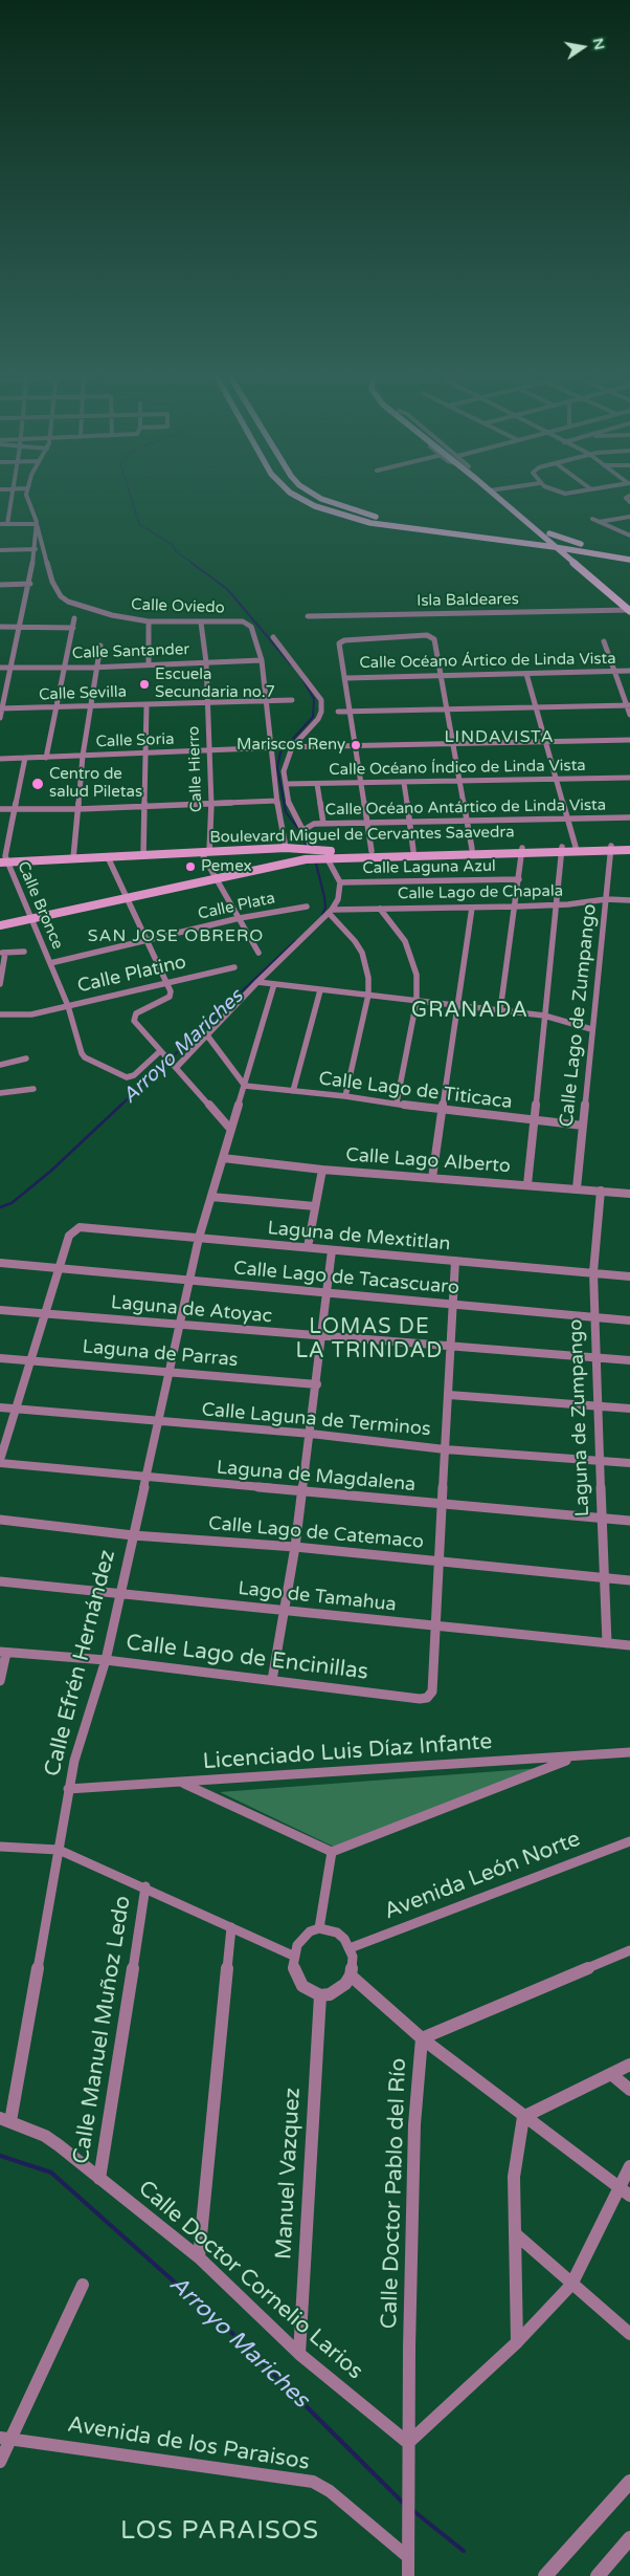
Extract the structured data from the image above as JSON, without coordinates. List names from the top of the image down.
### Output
{
  "streets": {
    "main road": ["Boulevard Miguel de Cervantes Saavedra"],
    "street": [
      "Isla Baldeares",
      "Calle Oviedo",
      "Calle Santander",
      "Calle Océano Ártico de Linda Vista",
      "Calle Sevilla",
      "Calle Soria",
      "Calle Océano Índico de Linda Vista",
      "Calle Hierro",
      "Calle Océano Antártico de Linda Vista",
      "Calle Laguna Azul",
      "Calle Lago de Chapala",
      "Calle Bronce",
      "Calle Plata",
      "Calle Platino",
      "Calle Lago de Zumpango",
      "Calle Lago de Titicaca",
      "Calle Lago Alberto",
      "Laguna de Mextitlan",
      "Calle Lago de Tacascuaro",
      "Laguna de Atoyac",
      "Laguna de Parras",
      "Laguna de Zumpango",
      "Calle Laguna de Terminos",
      "Laguna de Magdalena",
      "Calle Lago de Catemaco",
      "Lago de Tamahua",
      "Calle Lago de Encinillas",
      "Calle Efrén Hernández",
      "Licenciado Luis Díaz Infante",
      "Avenida León Norte",
      "Calle Manuel Muñoz Ledo",
      "Manuel Vazquez",
      "Calle Doctor Pablo del Río",
      "Calle Doctor Cornelio Larios",
      "Avenida de los Paraisos"
    ]
  },
  "crossings": [
    ["Calle Oviedo", "Calle Santander"],
    ["Calle Oviedo", "Calle Hierro"],
    ["Calle Santander", "Calle Hierro"],
    ["Calle Sevilla", "Calle Hierro"],
    ["Calle Soria", "Calle Hierro"],
    ["Calle Soria", "Calle Bronce"],
    ["Calle Hierro", "Boulevard Miguel de Cervantes Saavedra"],
    ["Boulevard Miguel de Cervantes Saavedra", "Calle Bronce"],
    ["Boulevard Miguel de Cervantes Saavedra", "Calle Lago de Zumpango"],
    ["Calle Lago de Chapala", "Calle Lago de Zumpango"],
    ["Calle Bronce", "Calle Plata"],
    ["Calle Bronce", "Calle Platino"],
    ["Calle Lago de Zumpango", "Calle Lago de Titicaca"],
    ["Calle Lago de Zumpango", "Calle Lago Alberto"],
    ["Calle Lago de Titicaca", "Calle Efrén Hernández"],
    ["Calle Lago Alberto", "Laguna de Zumpango"],
    ["Calle Lago Alberto", "Calle Efrén Hernández"],
    ["Laguna de Mextitlan", "Calle Lago de Tacascuaro"],
    ["Laguna de Mextitlan", "Laguna de Zumpango"],
    ["Laguna de Mextitlan", "Calle Efrén Hernández"],
    ["Calle Lago de Tacascuaro", "Laguna de Zumpango"],
    ["Calle Lago de Tacascuaro", "Calle Efrén Hernández"],
    ["Laguna de Atoyac", "Laguna de Zumpango"],
    ["Laguna de Atoyac", "Calle Efrén Hernández"],
    ["Laguna de Parras", "Calle Efrén Hernández"],
    ["Laguna de Zumpango", "Calle Laguna de Terminos"],
    ["Laguna de Zumpango", "Laguna de Magdalena"],
    ["Laguna de Zumpango", "Calle Lago de Catemaco"],
    ["Laguna de Zumpango", "Lago de Tamahua"],
    ["Calle Laguna de Terminos", "Calle Efrén Hernández"],
    ["Laguna de Magdalena", "Calle Efrén Hernández"],
    ["Calle Lago de Catemaco", "Calle Efrén Hernández"],
    ["Lago de Tamahua", "Calle Lago de Encinillas"],
    ["Lago de Tamahua", "Calle Efrén Hernández"],
    ["Calle Lago de Encinillas", "Calle Efrén Hernández"],
    ["Calle Efrén Hernández", "Licenciado Luis Díaz Infante"],
    ["Calle Efrén Hernández", "Calle Doctor Cornelio Larios"],
    ["Avenida León Norte", "Manuel Vazquez"],
    ["Calle Manuel Muñoz Ledo", "Calle Doctor Cornelio Larios"],
    ["Manuel Vazquez", "Calle Doctor Cornelio Larios"],
    ["Calle Doctor Pablo del Río", "Calle Doctor Cornelio Larios"],
    ["Calle Doctor Pablo del Río", "Avenida de los Paraisos"]
  ],
  "districts": [
    "LINDAVISTA",
    "SAN JOSE OBRERO",
    "GRANADA",
    "LOMAS DE LA TRINIDAD",
    "LOS PARAISOS"
  ],
  "water": ["Arroyo Mariches"],
  "places": [
    "Escuela Secundaria no.7",
    "Mariscos Reny",
    "Centro de salud Piletas",
    "Pemex"
  ],
  "north": "right"
}
